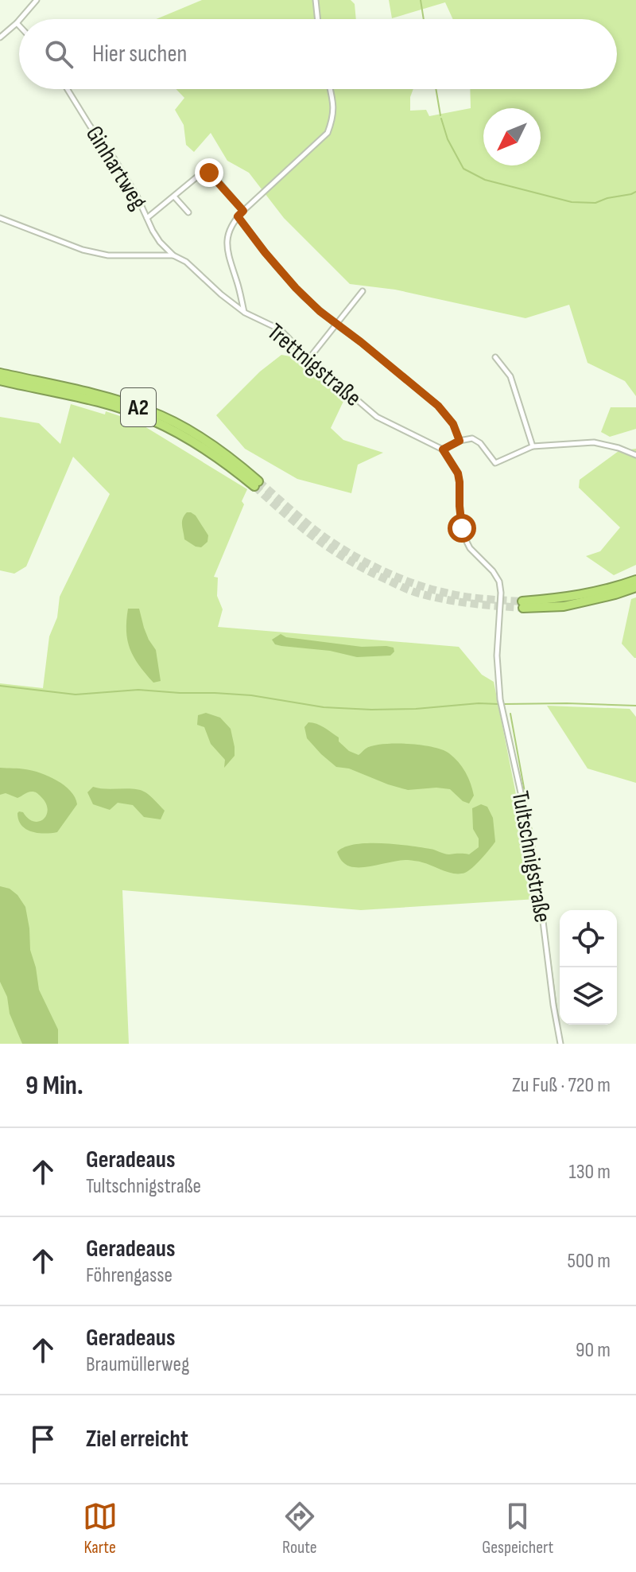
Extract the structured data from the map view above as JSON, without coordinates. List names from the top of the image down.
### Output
{
  "streets": {
    "highway": ["A2"],
    "street": ["Ginhartweg", "Trettnigstraße", "Tultschnigstraße"]
  },
  "crossings": [
    ["Ginhartweg", "Trettnigstraße"],
    ["Trettnigstraße", "Tultschnigstraße"]
  ],
  "north": "bottom left",
  "page": {
    "search": "Hier suchen",
    "heading": ["9 Min.", "Zu Fuß · 720 m"],
    "list": [
      ["Geradeaus", "Tultschnigstraße", "130 m"],
      ["Geradeaus", "Föhrengasse", "500 m"],
      ["Geradeaus", "Braumüllerweg", "90 m"],
      "Ziel erreicht"
    ],
    "nav": ["Karte", "Route", "Gespeichert"]
  }
}
